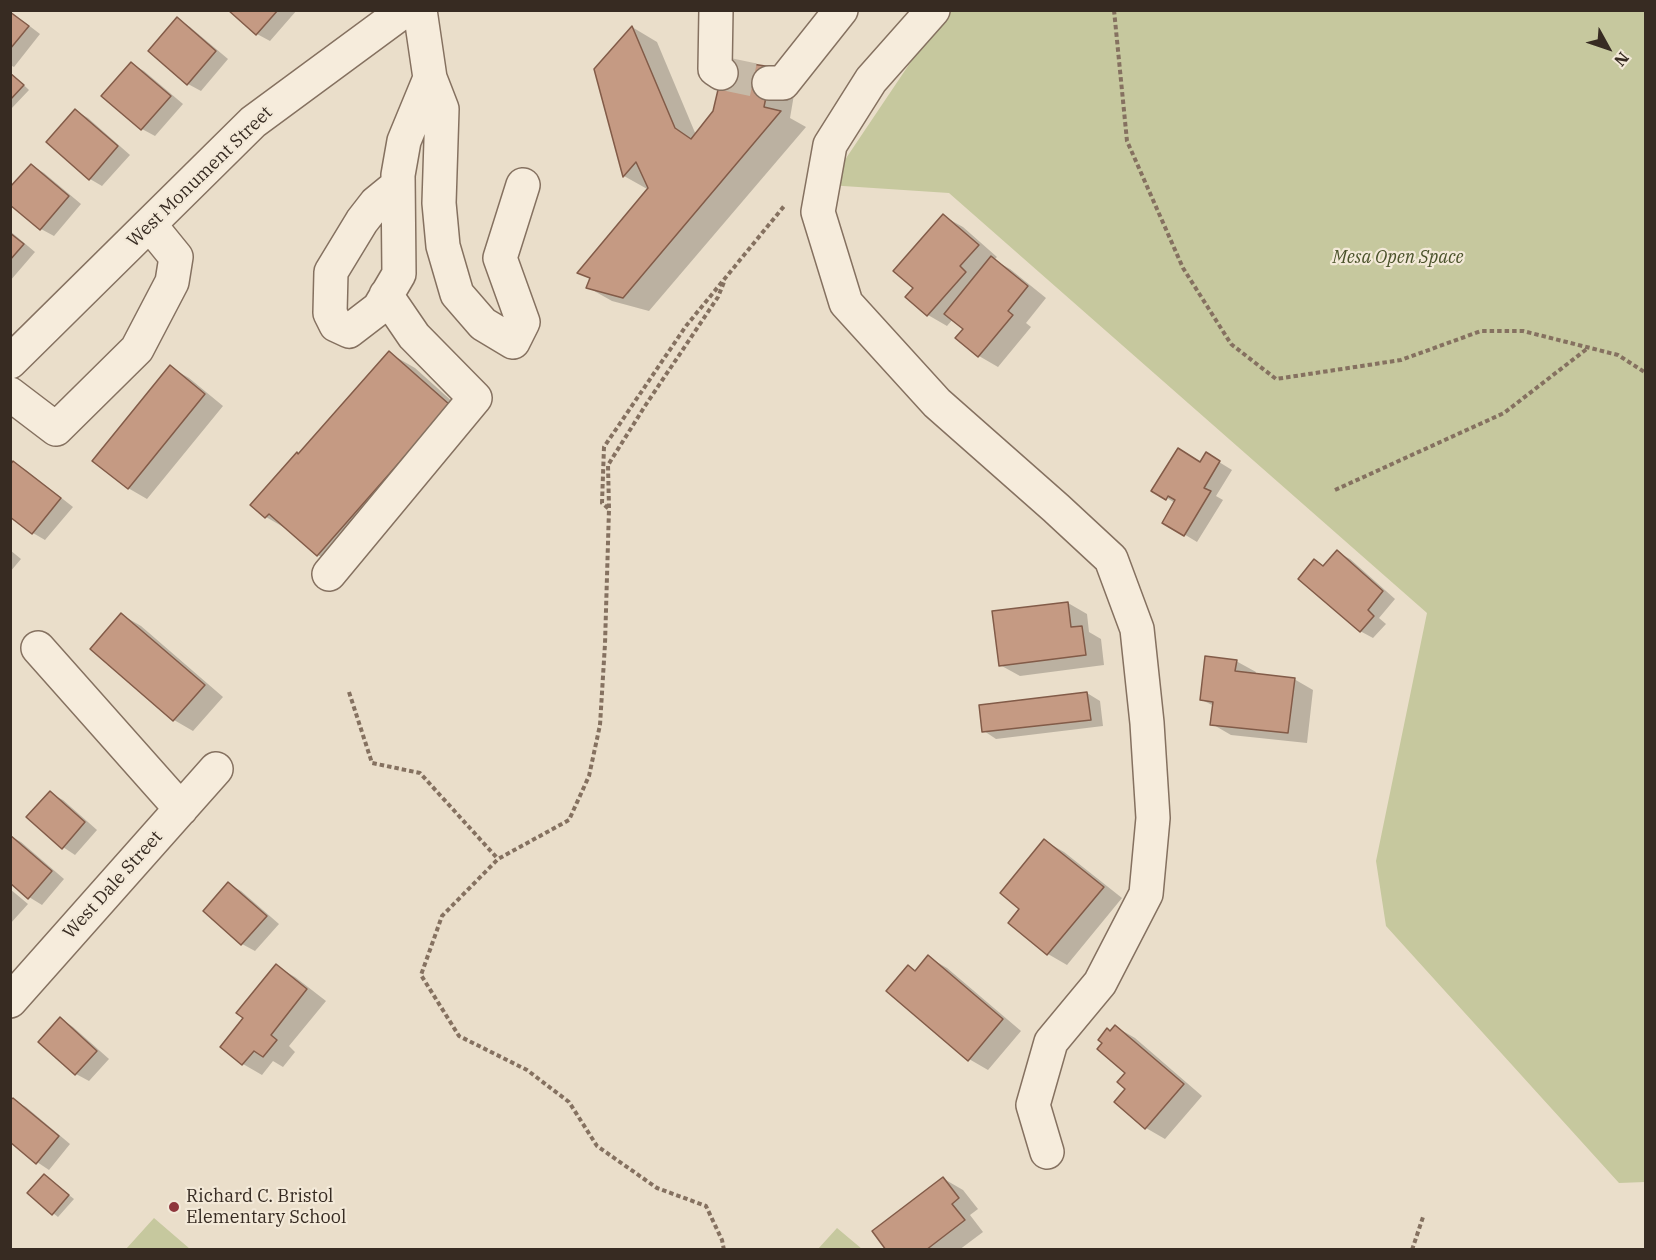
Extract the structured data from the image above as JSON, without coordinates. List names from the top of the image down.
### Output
{
  "streets": {
    "street": ["West Monument Street", "West Dale Street"]
  },
  "parks": ["Mesa Open Space"],
  "places": ["Richard C. Bristol Elementary School"],
  "north": "bottom right"
}
